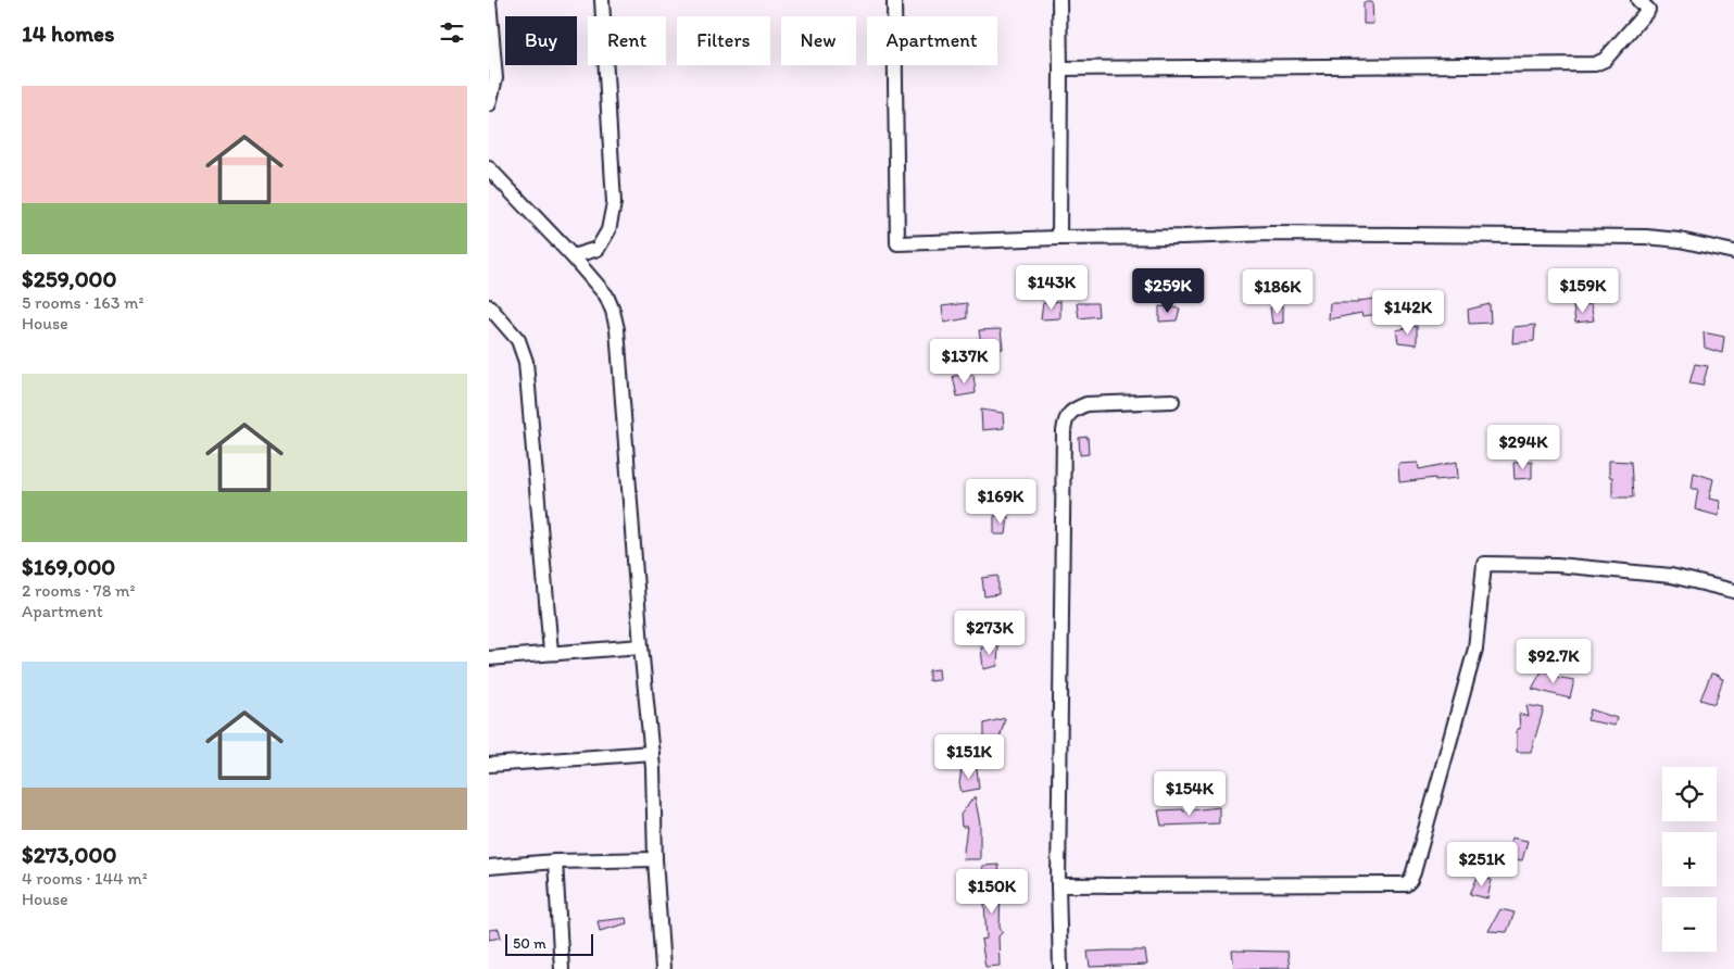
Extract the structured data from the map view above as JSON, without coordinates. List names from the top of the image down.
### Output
{
  "scale_bar": "50 m",
  "page": {
    "heading": "14 homes",
    "chip": [
      "Buy",
      "Rent",
      "Filters",
      "New",
      "Apartment"
    ],
    "list": [
      {
        "name": "$259,000",
        "note": "5 rooms · 163 m² · House"
      },
      {
        "name": "$169,000",
        "note": "2 rooms · 78 m² · Apartment"
      },
      {
        "name": "$273,000",
        "note": "4 rooms · 144 m² · House"
      }
    ],
    "price": [
      "$143K",
      "$259K",
      "$159K",
      "$186K",
      "$142K",
      "$137K",
      "$294K",
      "$169K",
      "$273K",
      "$92.7K",
      "$151K",
      "$154K",
      "$251K",
      "$150K"
    ],
    "map_buttons": ["+", "−"],
    "scale": "50 m"
  }
}
